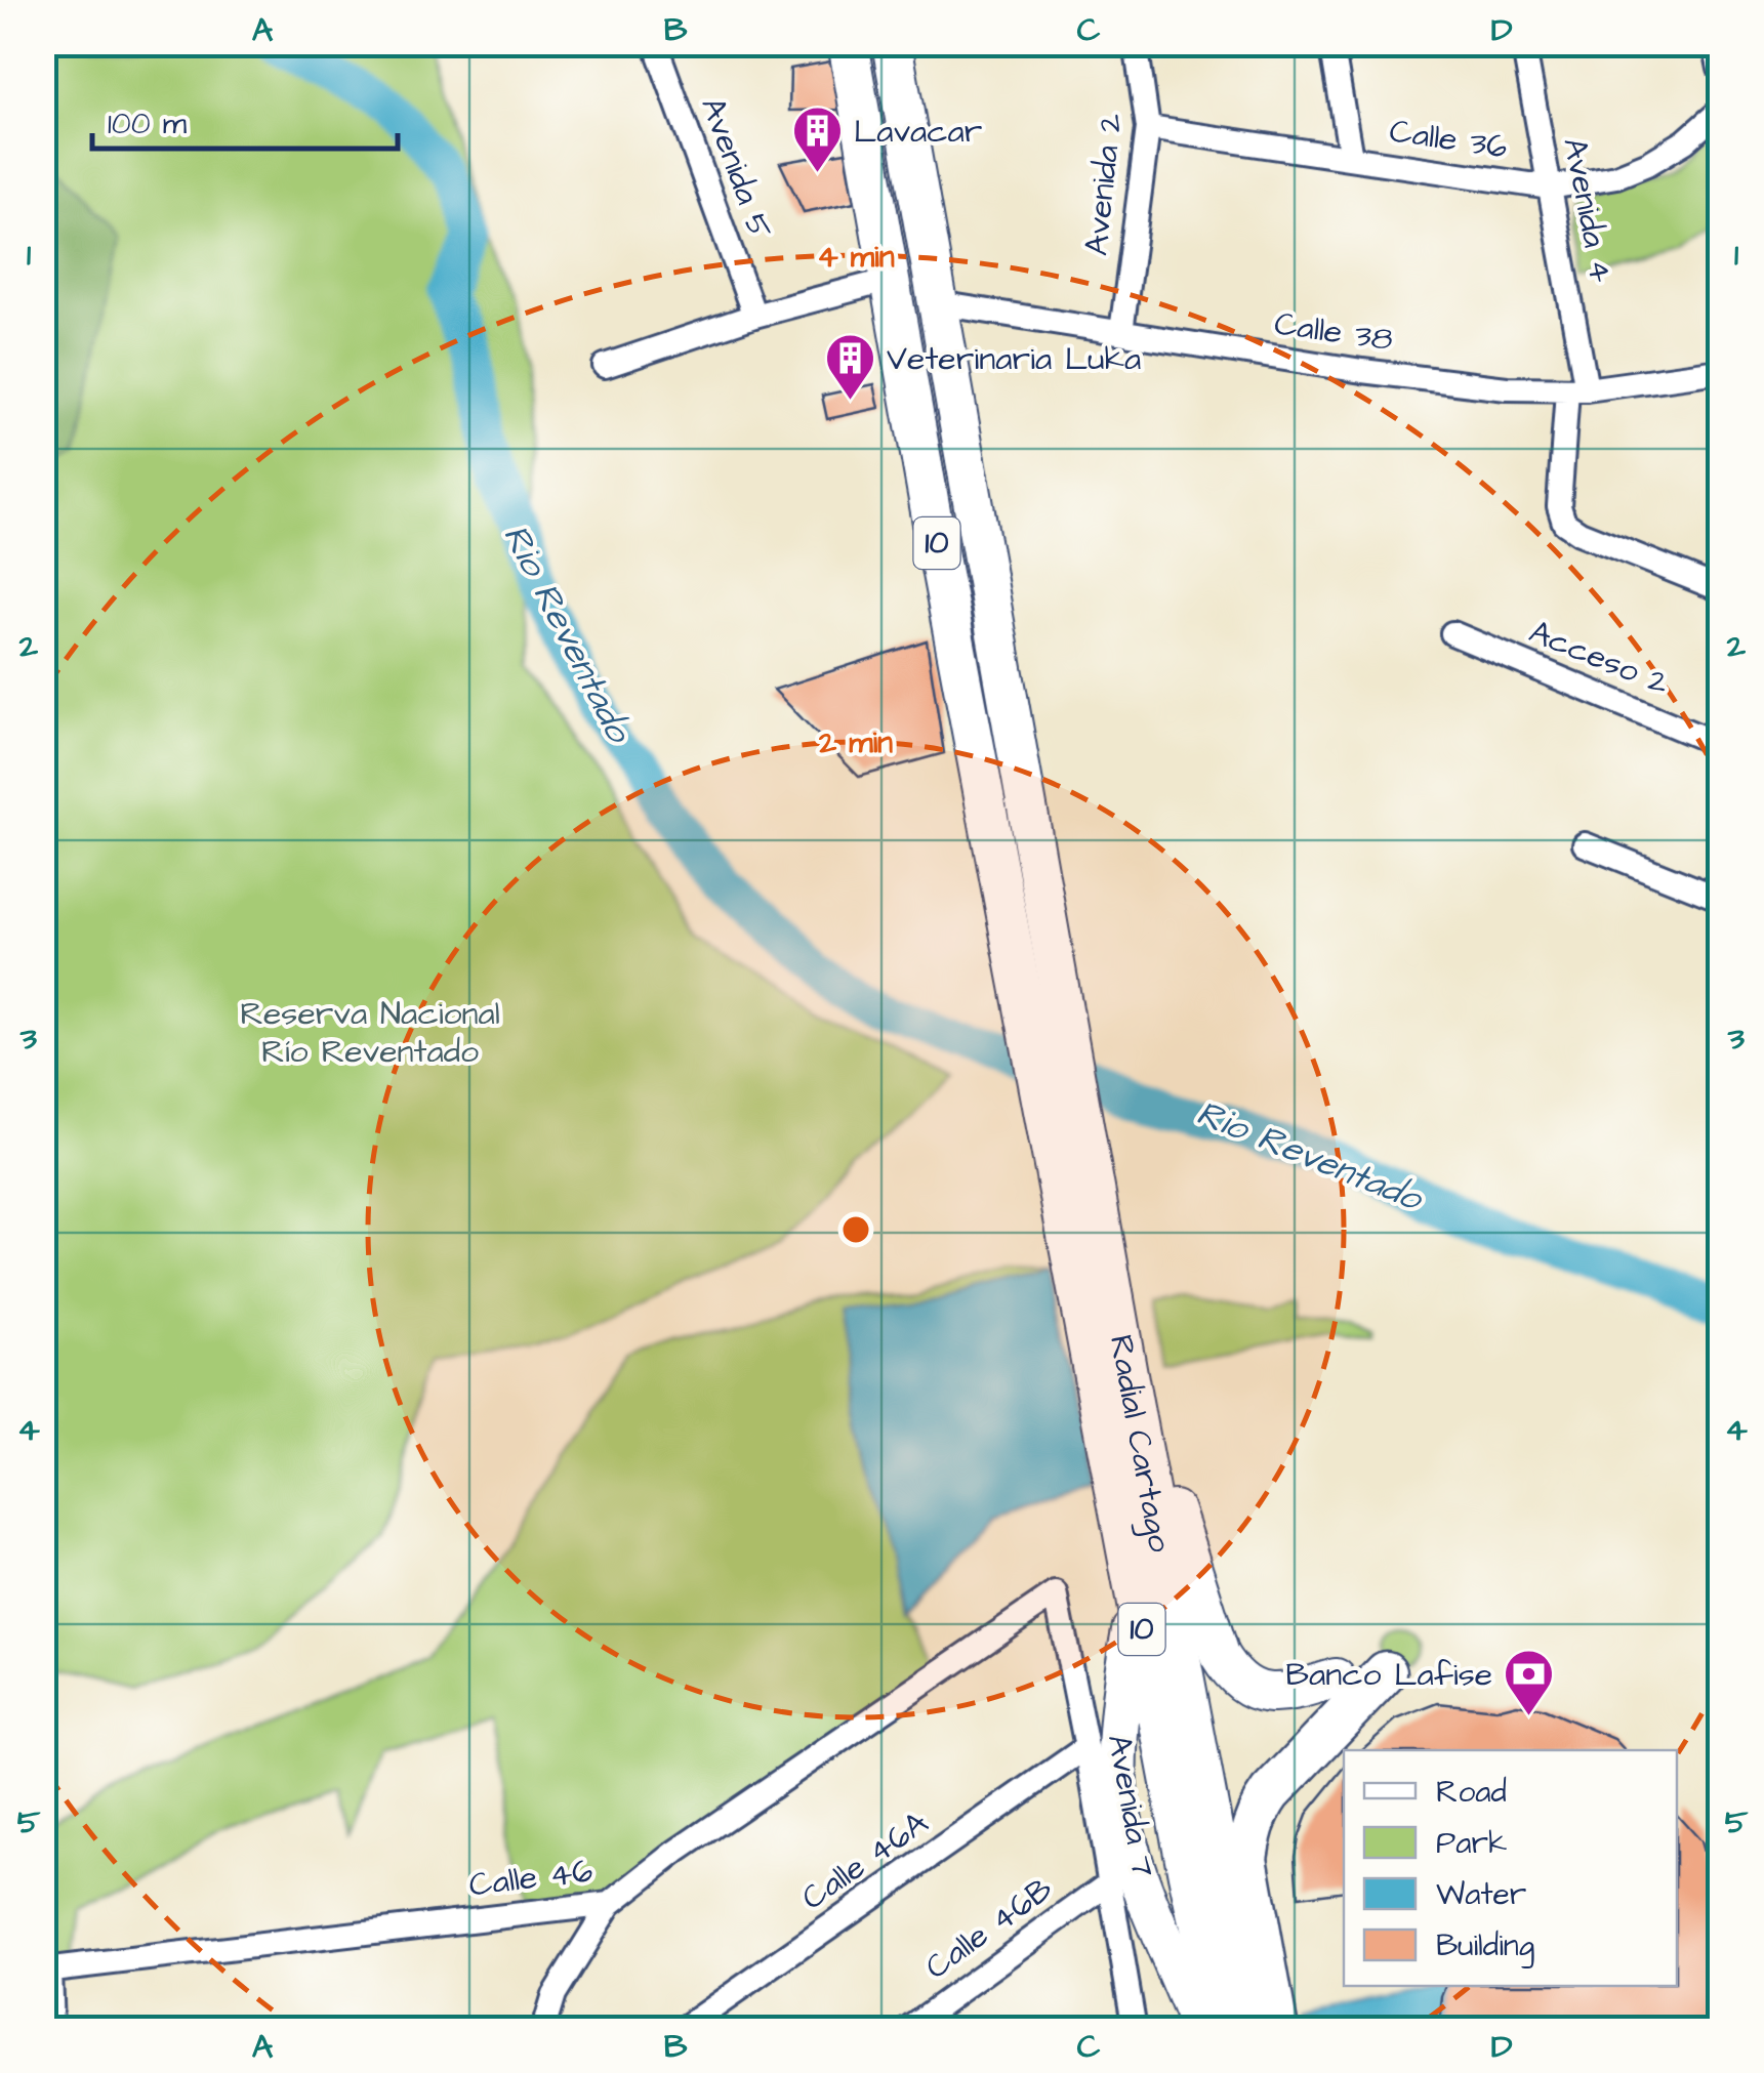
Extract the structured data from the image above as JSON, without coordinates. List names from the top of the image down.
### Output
{
  "streets": {
    "main road": ["10", "Radial Cartago"],
    "street": [
      "Calle 36",
      "Avenida 5",
      "Avenida 2",
      "Avenida 4",
      "Calle 38",
      "Acceso 2",
      "Avenida 7",
      "Calle 46A",
      "Calle 46",
      "Calle 46B"
    ]
  },
  "crossings": [
    ["Calle 36", "Avenida 2"],
    ["Calle 36", "Avenida 4"],
    ["Avenida 2", "Calle 38"],
    ["Avenida 4", "Calle 38"],
    ["Calle 38", "10"],
    ["10", "Radial Cartago"],
    ["Avenida 7", "Calle 46A"],
    ["Avenida 7", "Calle 46"],
    ["Avenida 7", "Calle 46B"]
  ],
  "water": ["Rio Reventado"],
  "parks": ["Reserva Nacional Río Reventado"],
  "places": {
    "building": ["Lavacar", "Veterinaria Luka"],
    "bank": ["Banco Lafise"]
  },
  "legend": [
    "Road",
    "Park",
    "Water",
    "Building"
  ],
  "scale_bar": "100 m",
  "grid": {
    "columns": [
      "A",
      "B",
      "C",
      "D"
    ],
    "rows": [
      "1",
      "2",
      "3",
      "4",
      "5"
    ]
  },
  "rings": ["4 min", "2 min"]
}
